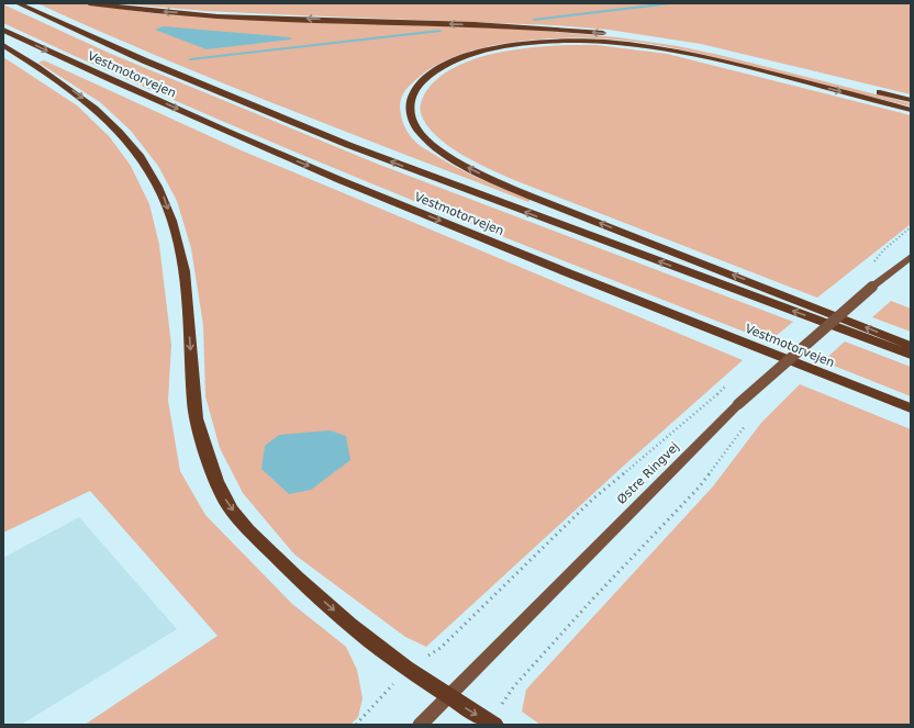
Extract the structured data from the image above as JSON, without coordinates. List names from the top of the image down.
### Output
{
  "streets": {
    "highway": ["Vestmotorvejen"],
    "main road": ["Østre Ringvej"]
  }
}
